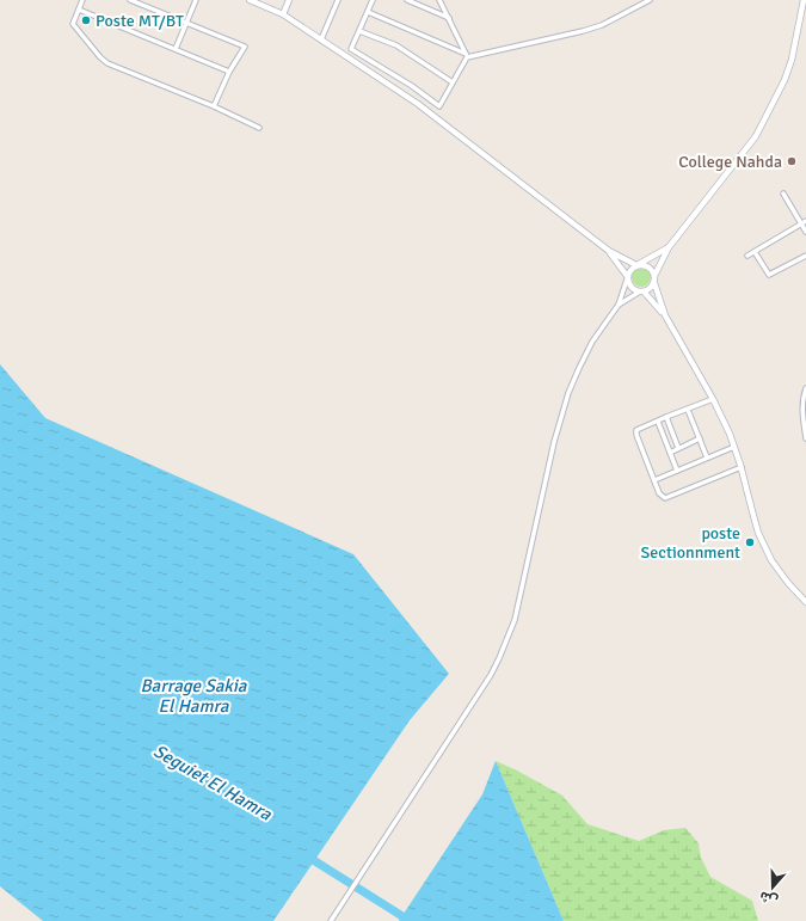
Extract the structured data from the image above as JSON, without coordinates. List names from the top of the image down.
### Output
{
  "water": ["Barrage Sakia El Hamra", "Seguiet El Hamra"],
  "places": ["Poste MT/BT", "College Nahda", "poste Sectionnment"],
  "north": "bottom"
}
